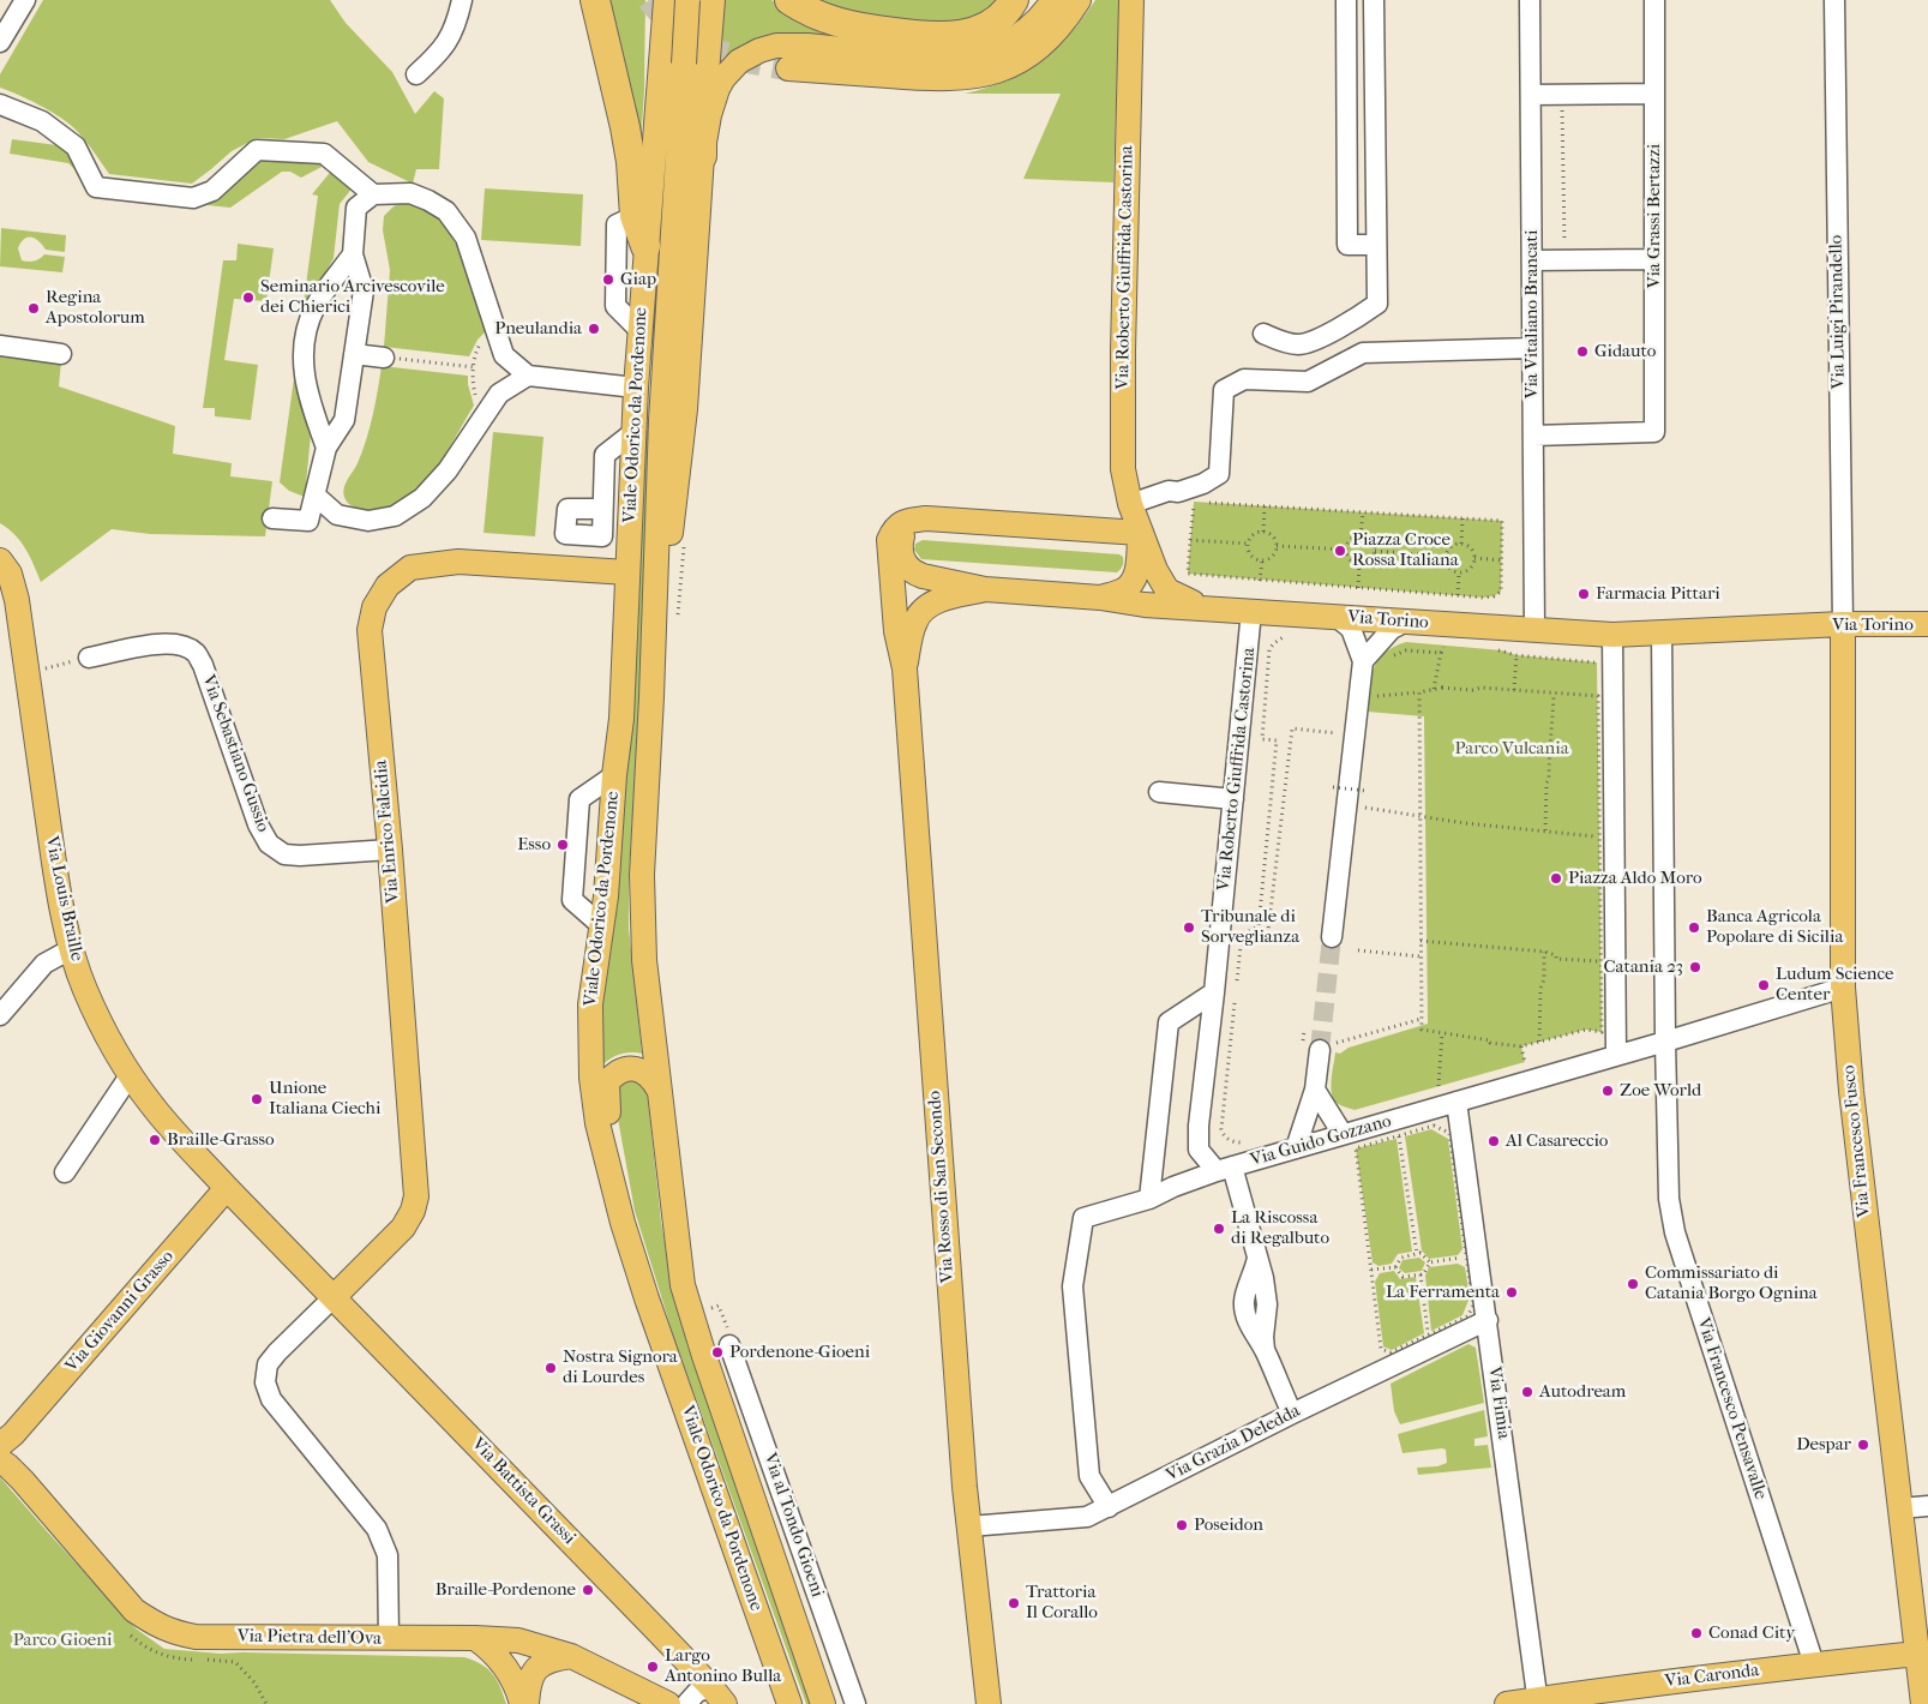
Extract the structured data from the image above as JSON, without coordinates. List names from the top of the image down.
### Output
{
  "streets": {
    "main road": [
      "Via Roberto Giuffrida Castorina",
      "Viale Odorico da Pordenone",
      "Via Torino",
      "Via Enrico Falcidia",
      "Via Louis Braille",
      "Via Francesco Fusco",
      "Via Rosso di San Secondo",
      "Via Giovanni Grasso",
      "Via Battista Grassi",
      "Via Pietra dell'Ova",
      "Via Caronda"
    ],
    "street": [
      "Via Grassi Bertazzi",
      "Via Luigi Pirandello",
      "Via Vitaliano Brancati",
      "Via Sebastiano Gussio",
      "Via Guido Gozzano",
      "Via Fimia",
      "Via Francesco Pensavalle",
      "Via Grazia Deledda",
      "Via al Tondo Gioeni"
    ]
  },
  "crossings": [
    ["Via Grassi Bertazzi", "Via Vitaliano Brancati"],
    ["Via Roberto Giuffrida Castorina", "Via Torino"],
    ["Via Roberto Giuffrida Castorina", "Via Guido Gozzano"],
    ["Via Luigi Pirandello", "Via Torino"],
    ["Via Luigi Pirandello", "Via Francesco Fusco"],
    ["Via Vitaliano Brancati", "Via Torino"],
    ["Viale Odorico da Pordenone", "Via Enrico Falcidia"],
    ["Via Torino", "Via Francesco Fusco"],
    ["Via Torino", "Via Francesco Pensavalle"],
    ["Via Sebastiano Gussio", "Via Enrico Falcidia"],
    ["Via Enrico Falcidia", "Via Louis Braille"],
    ["Via Enrico Falcidia", "Via Battista Grassi"],
    ["Via Louis Braille", "Via Giovanni Grasso"],
    ["Via Louis Braille", "Via Battista Grassi"],
    ["Via Guido Gozzano", "Via Francesco Fusco"],
    ["Via Guido Gozzano", "Via Fimia"],
    ["Via Guido Gozzano", "Via Francesco Pensavalle"],
    ["Via Guido Gozzano", "Via Grazia Deledda"],
    ["Via Francesco Fusco", "Via Caronda"],
    ["Via Rosso di San Secondo", "Via Grazia Deledda"],
    ["Via Giovanni Grasso", "Via Pietra dell'Ova"],
    ["Via Fimia", "Via Grazia Deledda"],
    ["Via Fimia", "Via Caronda"],
    ["Via Francesco Pensavalle", "Via Caronda"]
  ],
  "parks": ["Parco Vulcania", "Parco Gioeni"],
  "places": [
    "Giap",
    "Seminario Arcivescovile dei Chierici",
    "Regina Apostolorum",
    "Pneulandia",
    "Gidauto",
    "Piazza Croce Rossa Italiana",
    "Farmacia Pittari",
    "Esso",
    "Piazza Aldo Moro",
    "Tribunale di Sorveglianza",
    "Banca Agricola Popolare di Sicilia",
    "Catania 23",
    "Ludum Science Center",
    "Zoe World",
    "Unione Italiana Ciechi",
    "Braille-Grasso",
    "Al Casareccio",
    "La Riscossa di Regalbuto",
    "Commissariato di Catania Borgo Ognina",
    "La Ferramenta",
    "Pordenone-Gioeni",
    "Nostra Signora di Lourdes",
    "Autodream",
    "Despar",
    "Poseidon",
    "Braille-Pordenone",
    "Trattoria Il Corallo",
    "Conad City",
    "Largo Antonino Bulla"
  ]
}
